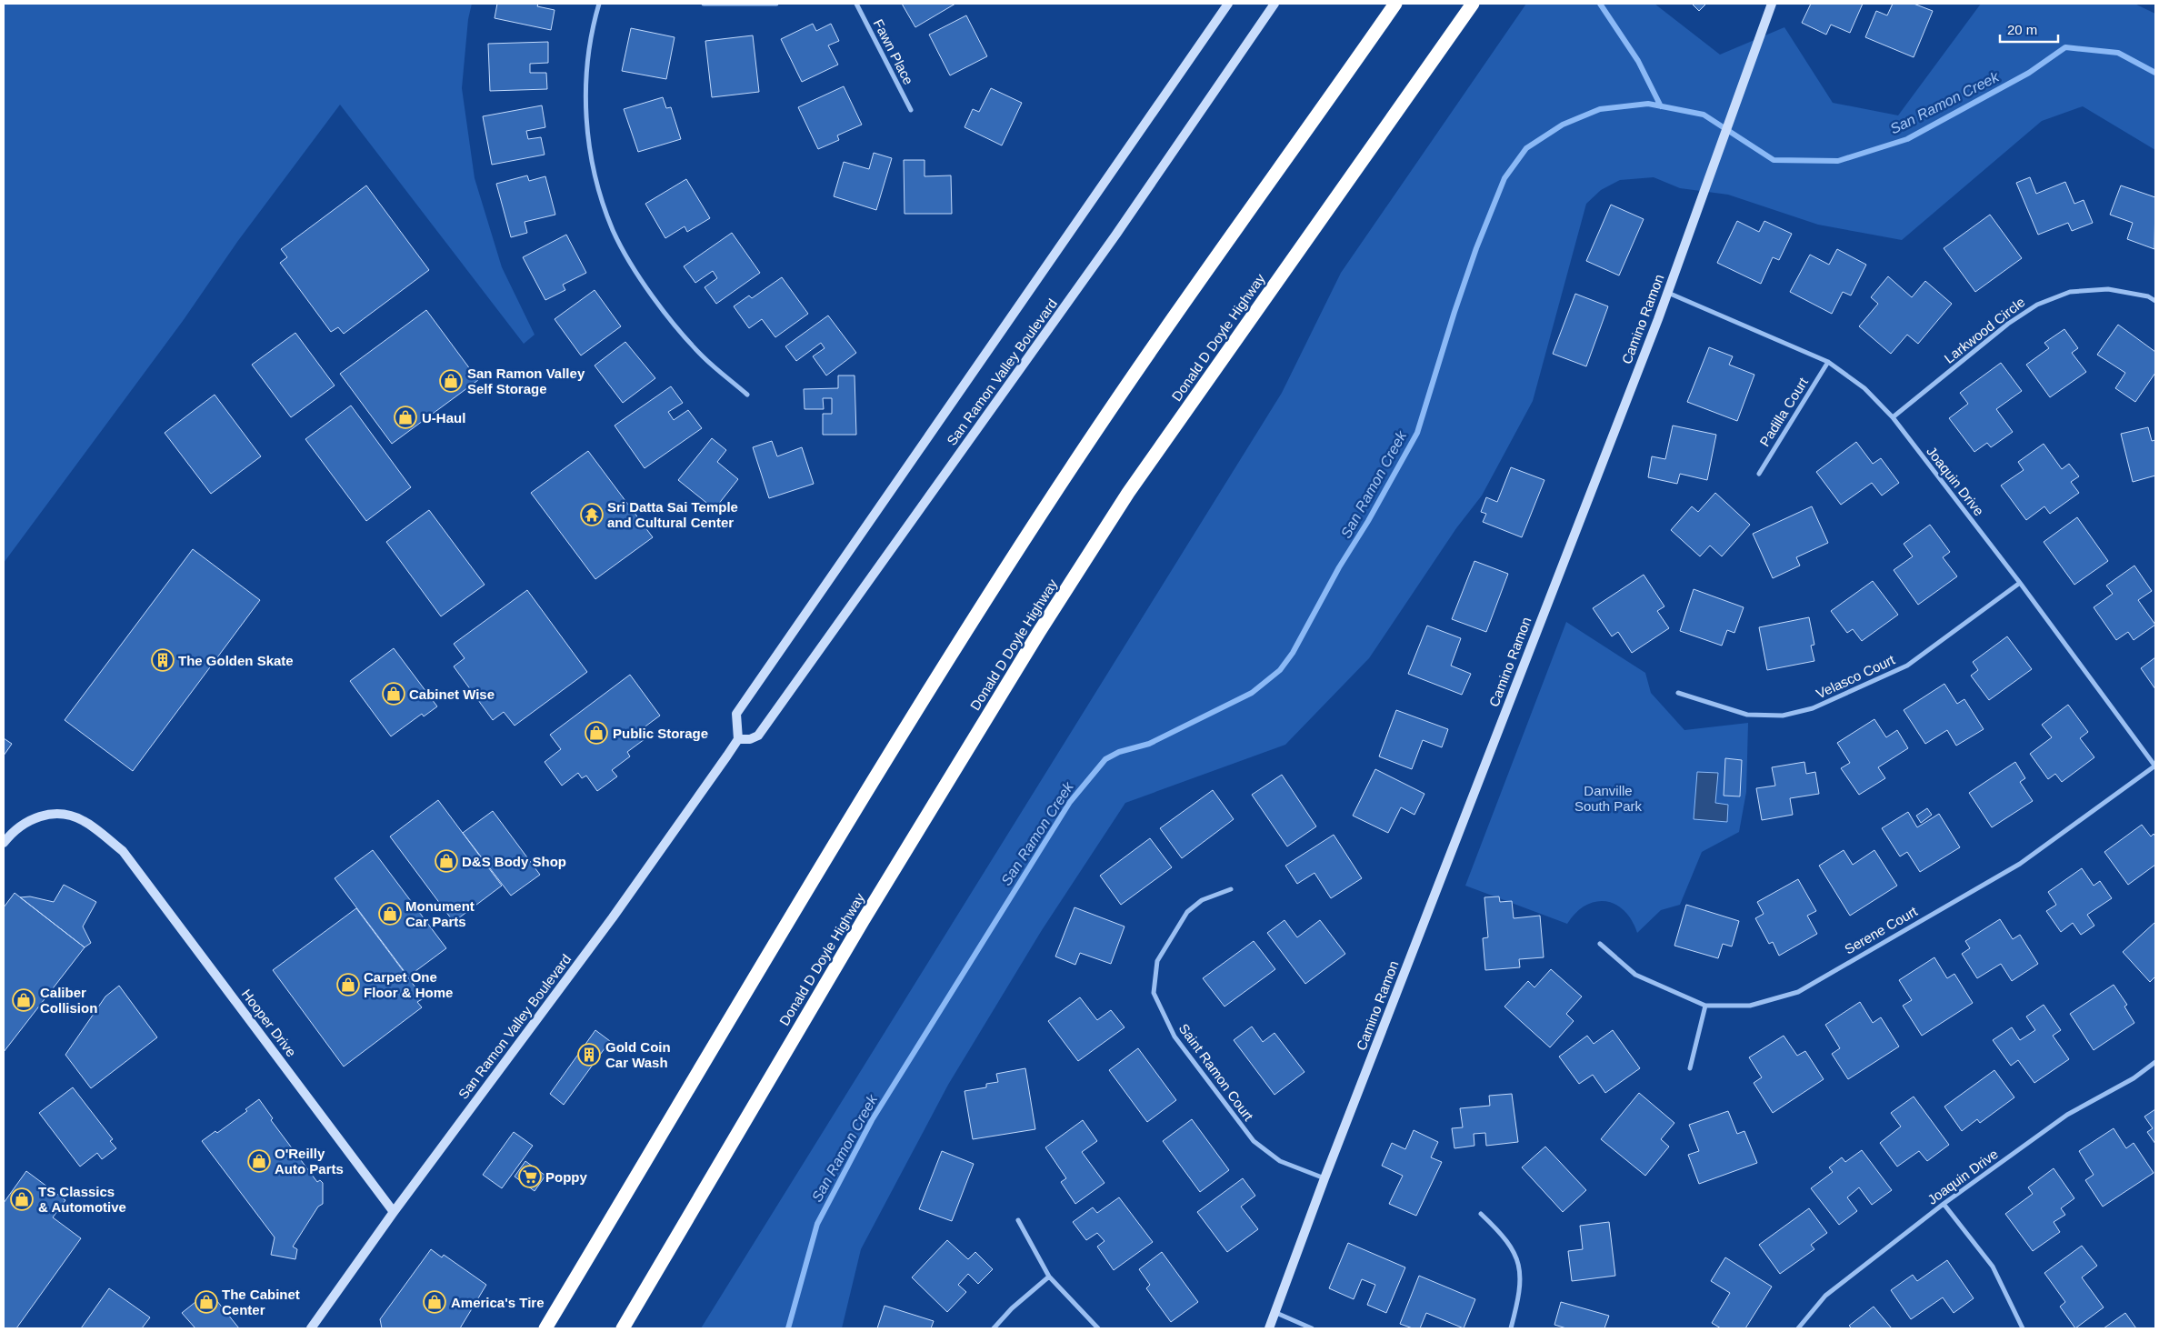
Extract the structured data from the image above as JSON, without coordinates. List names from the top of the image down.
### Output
{
  "streets": {
    "highway": ["Donald D Doyle Highway"],
    "main road": ["Camino Ramon", "San Ramon Valley Boulevard", "Hooper Drive"],
    "street": [
      "Fawn Place",
      "Larkwood Circle",
      "Padilla Court",
      "Joaquin Drive",
      "Velasco Court",
      "Serene Court",
      "Saint Ramon Court"
    ]
  },
  "crossings": [
    ["Camino Ramon", "Joaquin Drive"],
    ["Camino Ramon", "Saint Ramon Court"],
    ["Larkwood Circle", "Joaquin Drive"],
    ["San Ramon Valley Boulevard", "Hooper Drive"],
    ["Padilla Court", "Joaquin Drive"],
    ["Joaquin Drive", "Velasco Court"],
    ["Joaquin Drive", "Serene Court"]
  ],
  "water": ["San Ramon Creek"],
  "parks": ["Danville South Park"],
  "places": {
    "shop": [
      "San Ramon Valley Self Storage",
      "U-Haul",
      "Cabinet Wise",
      "Public Storage",
      "D&S Body Shop",
      "Monument Car Parts",
      "Carpet One Floor & Home",
      "Caliber Collision",
      "O'Reilly Auto Parts",
      "TS Classics & Automotive",
      "The Cabinet Center",
      "America's Tire"
    ],
    "temple": ["Sri Datta Sai Temple and Cultural Center"],
    "building": ["The Golden Skate", "Gold Coin Car Wash"],
    "supermarket": ["Poppy"]
  },
  "scale_bar": "20 m"
}
